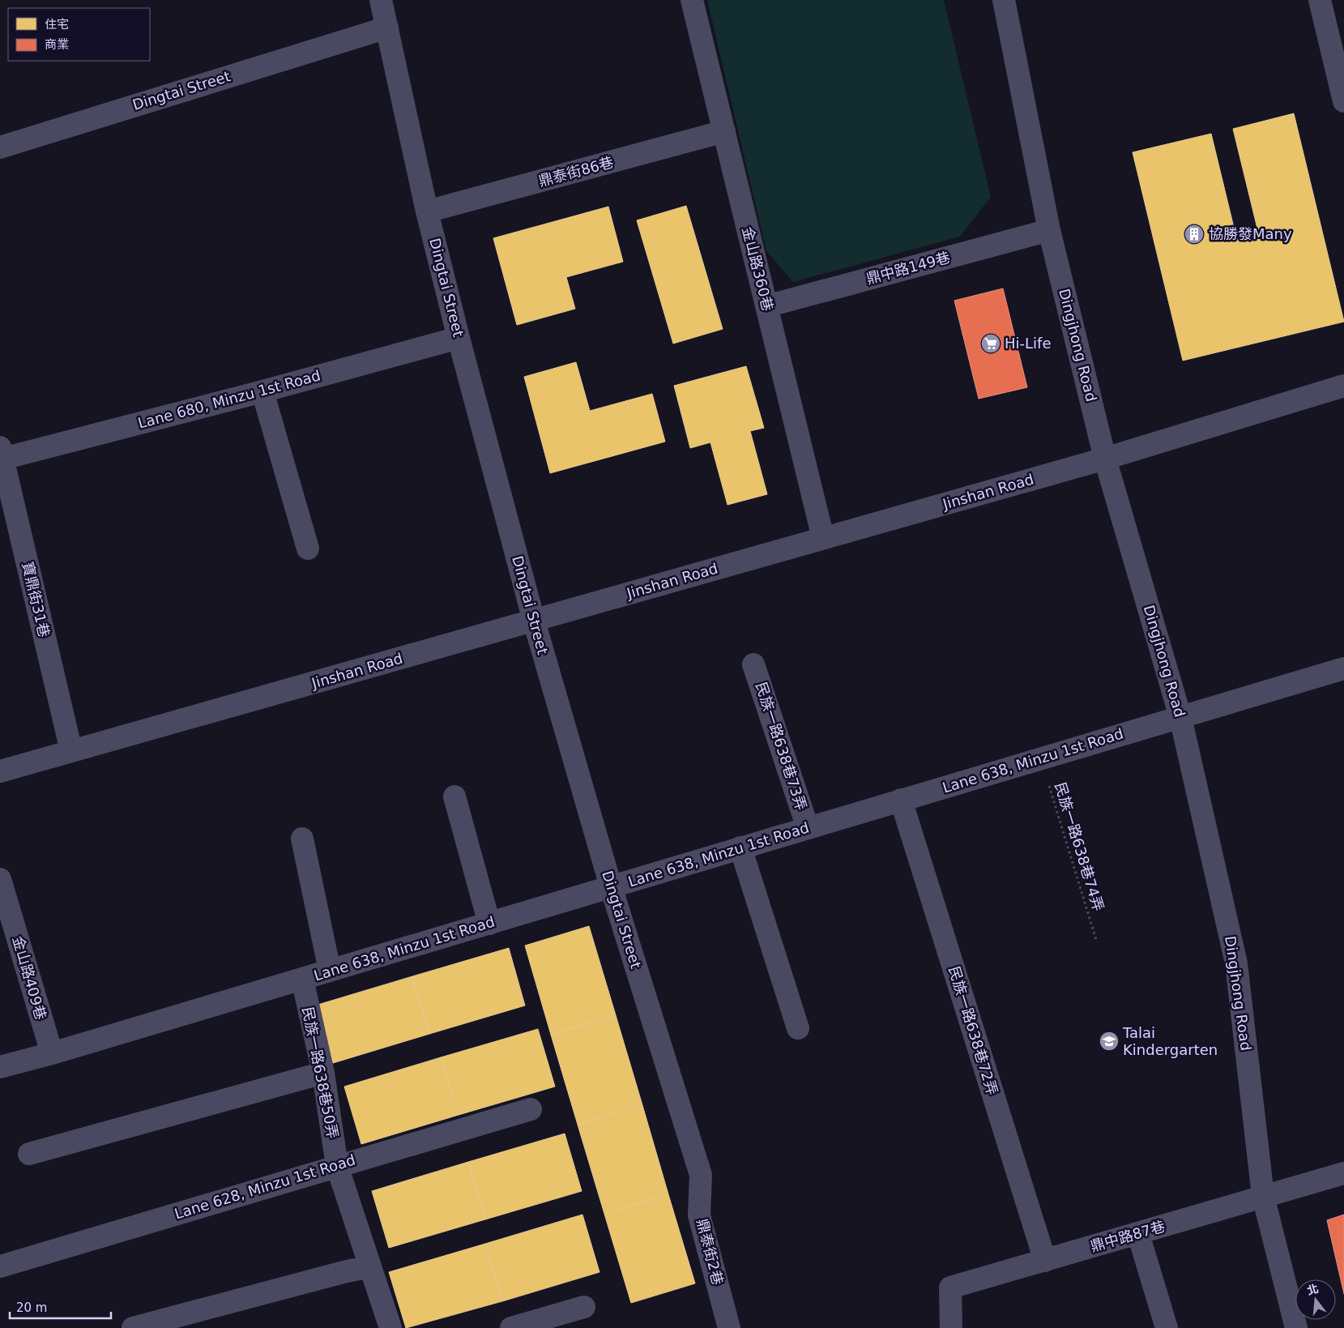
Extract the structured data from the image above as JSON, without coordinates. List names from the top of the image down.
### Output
{
  "streets": {
    "street": [
      "Dingtai Street",
      "鼎泰街86巷",
      "鼎中路149巷",
      "金山路360巷",
      "Dingjhong Road",
      "Lane 680, Minzu 1st Road",
      "Jinshan Road",
      "寶鼎街31巷",
      "民族一路638巷73弄",
      "Lane 638, Minzu 1st Road",
      "金山路409巷",
      "民族一路638巷72弄",
      "民族一路638巷50弄",
      "Lane 628, Minzu 1st Road",
      "鼎中路87巷",
      "鼎泰街2巷"
    ],
    "path": ["民族一路638巷74弄"]
  },
  "crossings": [
    ["Dingtai Street", "鼎泰街86巷"],
    ["Dingtai Street", "Lane 680, Minzu 1st Road"],
    ["Dingtai Street", "Jinshan Road"],
    ["Dingtai Street", "Lane 638, Minzu 1st Road"],
    ["Dingtai Street", "鼎泰街2巷"],
    ["鼎泰街86巷", "金山路360巷"],
    ["鼎中路149巷", "金山路360巷"],
    ["鼎中路149巷", "Dingjhong Road"],
    ["金山路360巷", "Jinshan Road"],
    ["Dingjhong Road", "Jinshan Road"],
    ["Dingjhong Road", "Lane 638, Minzu 1st Road"],
    ["Dingjhong Road", "鼎中路87巷"],
    ["Lane 680, Minzu 1st Road", "寶鼎街31巷"],
    ["Jinshan Road", "寶鼎街31巷"],
    ["民族一路638巷73弄", "Lane 638, Minzu 1st Road"],
    ["Lane 638, Minzu 1st Road", "民族一路638巷74弄"],
    ["Lane 638, Minzu 1st Road", "金山路409巷"],
    ["Lane 638, Minzu 1st Road", "民族一路638巷72弄"],
    ["Lane 638, Minzu 1st Road", "民族一路638巷50弄"],
    ["民族一路638巷72弄", "鼎中路87巷"],
    ["民族一路638巷50弄", "Lane 628, Minzu 1st Road"]
  ],
  "places": {
    "building": ["協勝發Many"],
    "supermarket": ["Hi-Life"],
    "school or university": ["Talai Kindergarten"]
  },
  "legend": ["住宅", "商業"],
  "scale_bar": "20 m",
  "north": "top"
}
